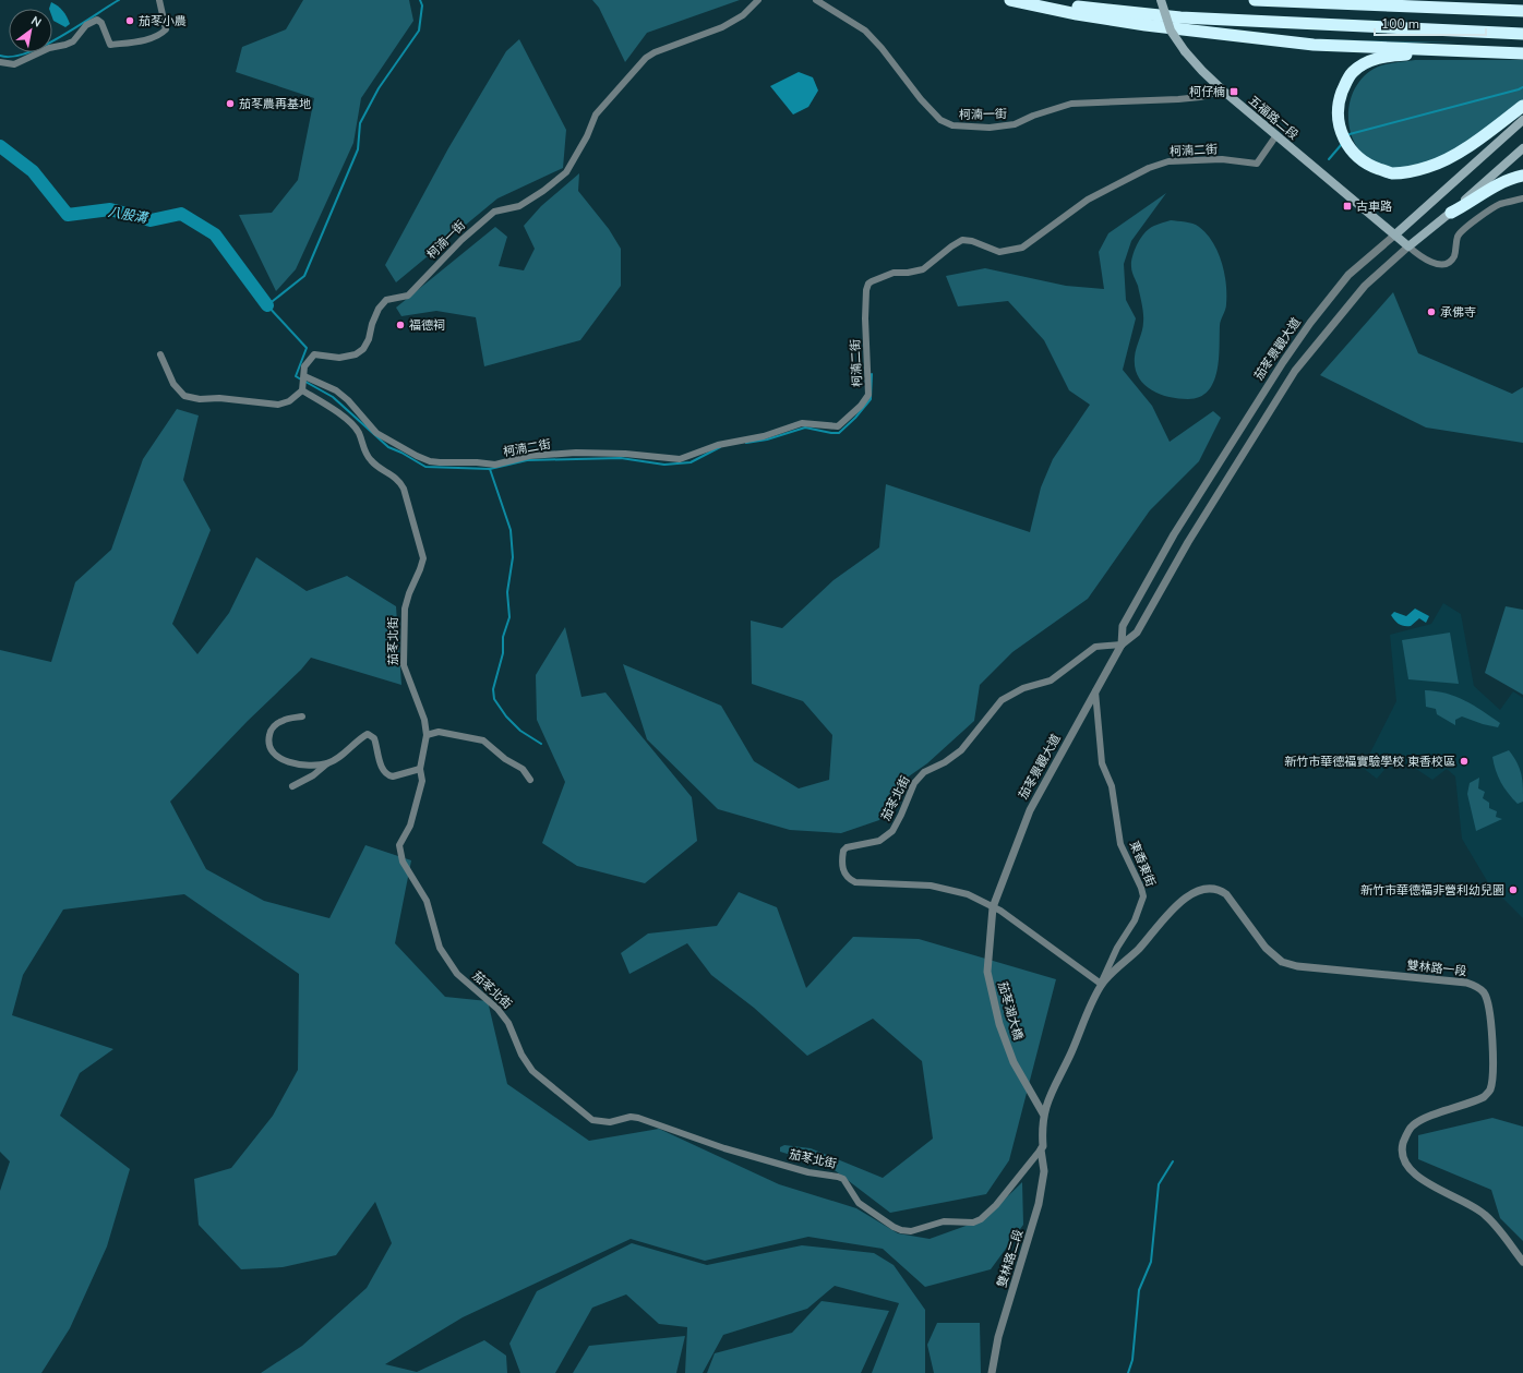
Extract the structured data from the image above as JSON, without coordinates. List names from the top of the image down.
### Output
{
  "streets": {
    "main road": ["五福路二段", "茄苳景觀大道"],
    "street": [
      "柯湳一街",
      "柯湳二街",
      "茄苳北街",
      "東香東街",
      "雙林路一段",
      "茄苳湖大橋",
      "雙林路二段"
    ]
  },
  "crossings": [
    ["柯湳一街", "五福路二段"],
    ["柯湳一街", "柯湳二街"],
    ["柯湳一街", "茄苳北街"],
    ["五福路二段", "柯湳二街"],
    ["五福路二段", "茄苳景觀大道"],
    ["茄苳景觀大道", "茄苳北街"],
    ["茄苳景觀大道", "東香東街"],
    ["茄苳景觀大道", "茄苳湖大橋"],
    ["茄苳北街", "東香東街"],
    ["茄苳北街", "雙林路一段"],
    ["茄苳北街", "茄苳湖大橋"],
    ["茄苳北街", "雙林路二段"],
    ["東香東街", "雙林路一段"]
  ],
  "water": ["八股溝"],
  "places": {
    "other": [
      "茄苳小農",
      "茄苳農再基地",
      "承佛寺",
      "福德祠",
      "新竹市華德福實驗學校 東香校區",
      "新竹市華德福非營利幼兒園"
    ],
    "transit": ["柯仔楠", "古車路"]
  },
  "scale_bar": "100 m",
  "north": "top right"
}
